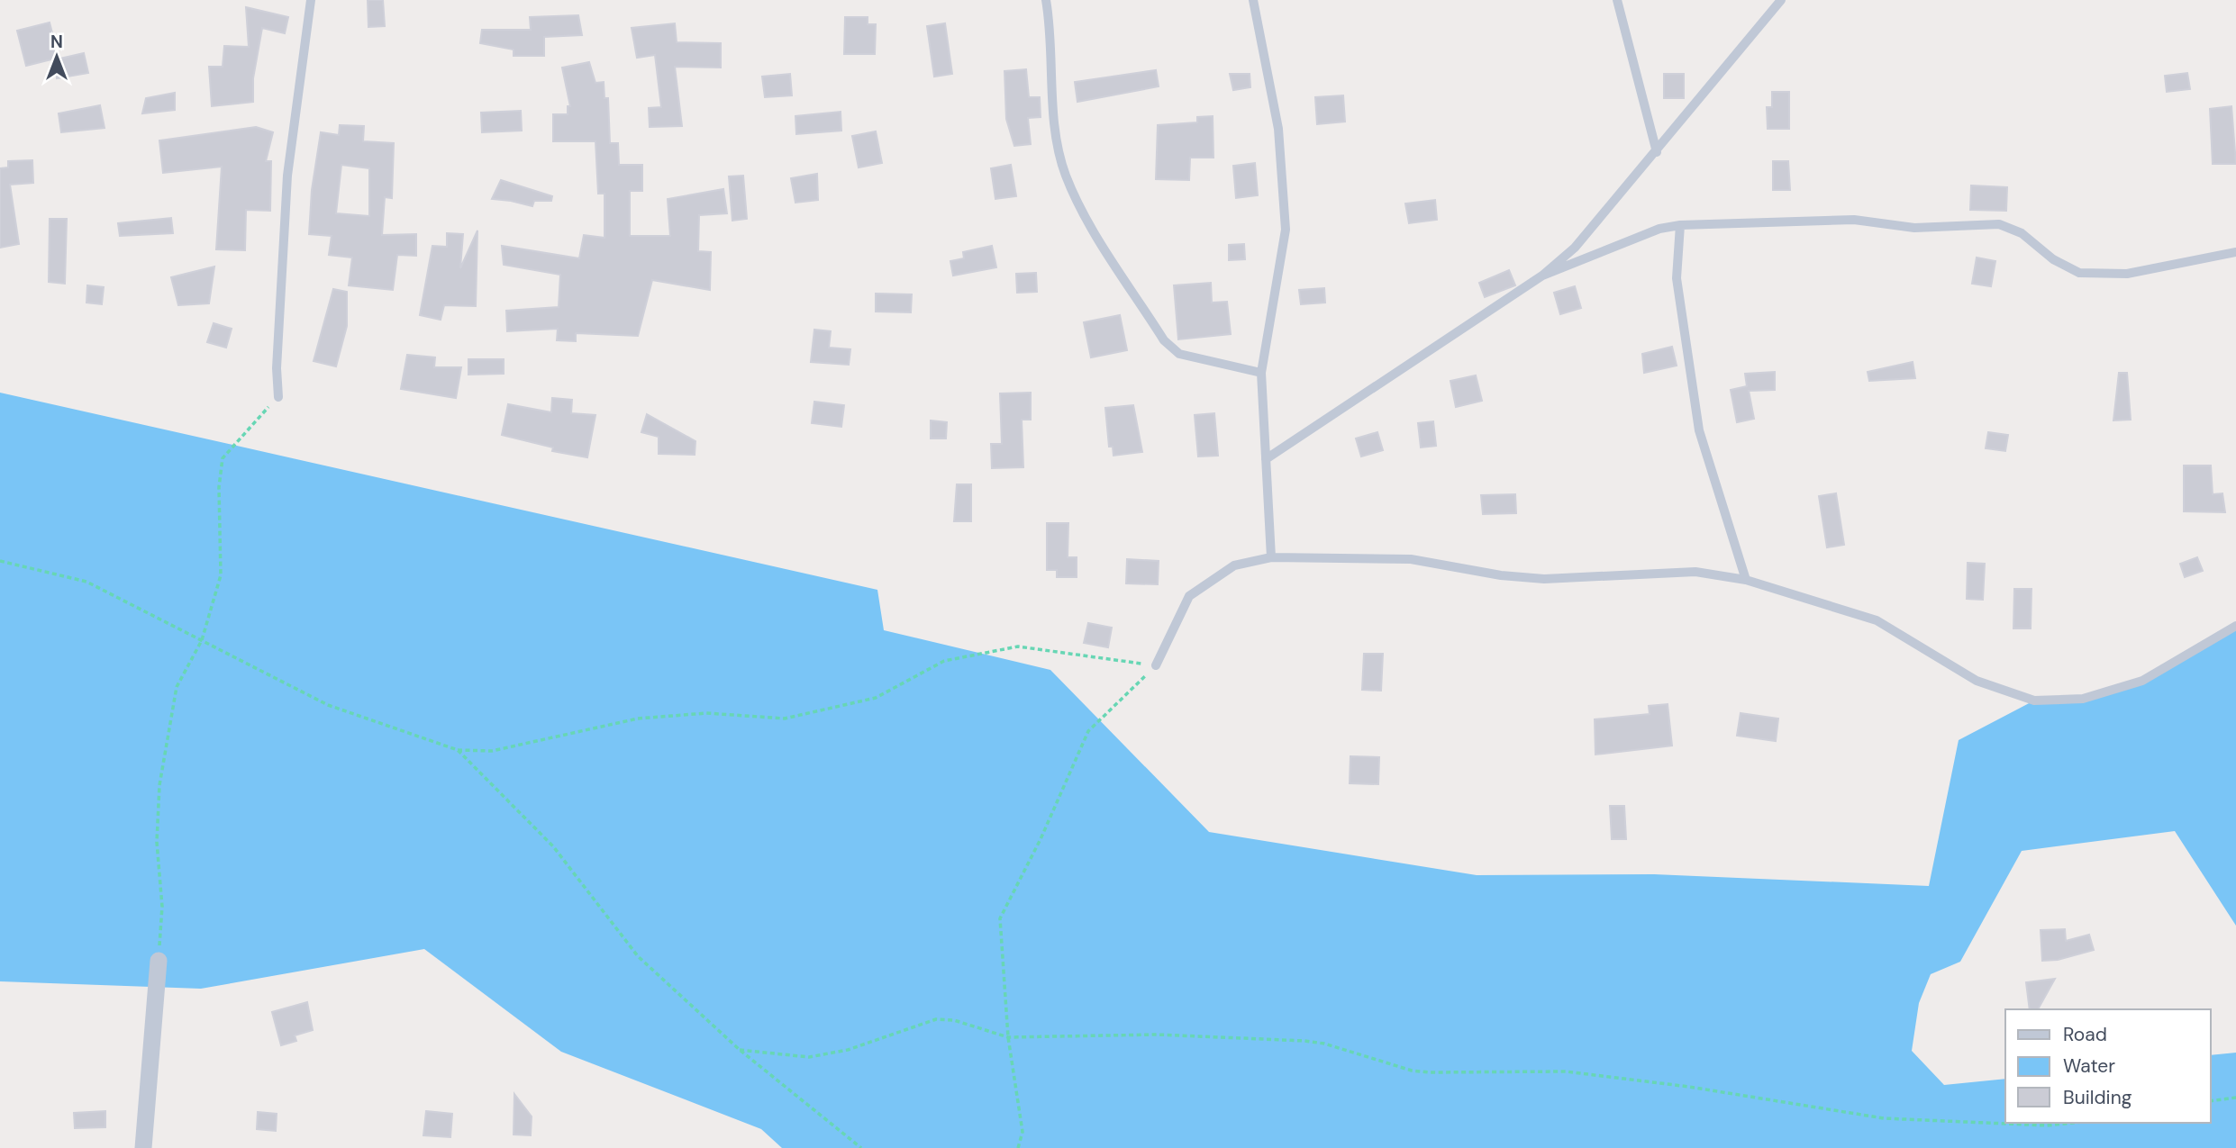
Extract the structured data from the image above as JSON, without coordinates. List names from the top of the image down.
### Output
{
  "legend": ["Road", "Water", "Building"],
  "north": "top"
}
